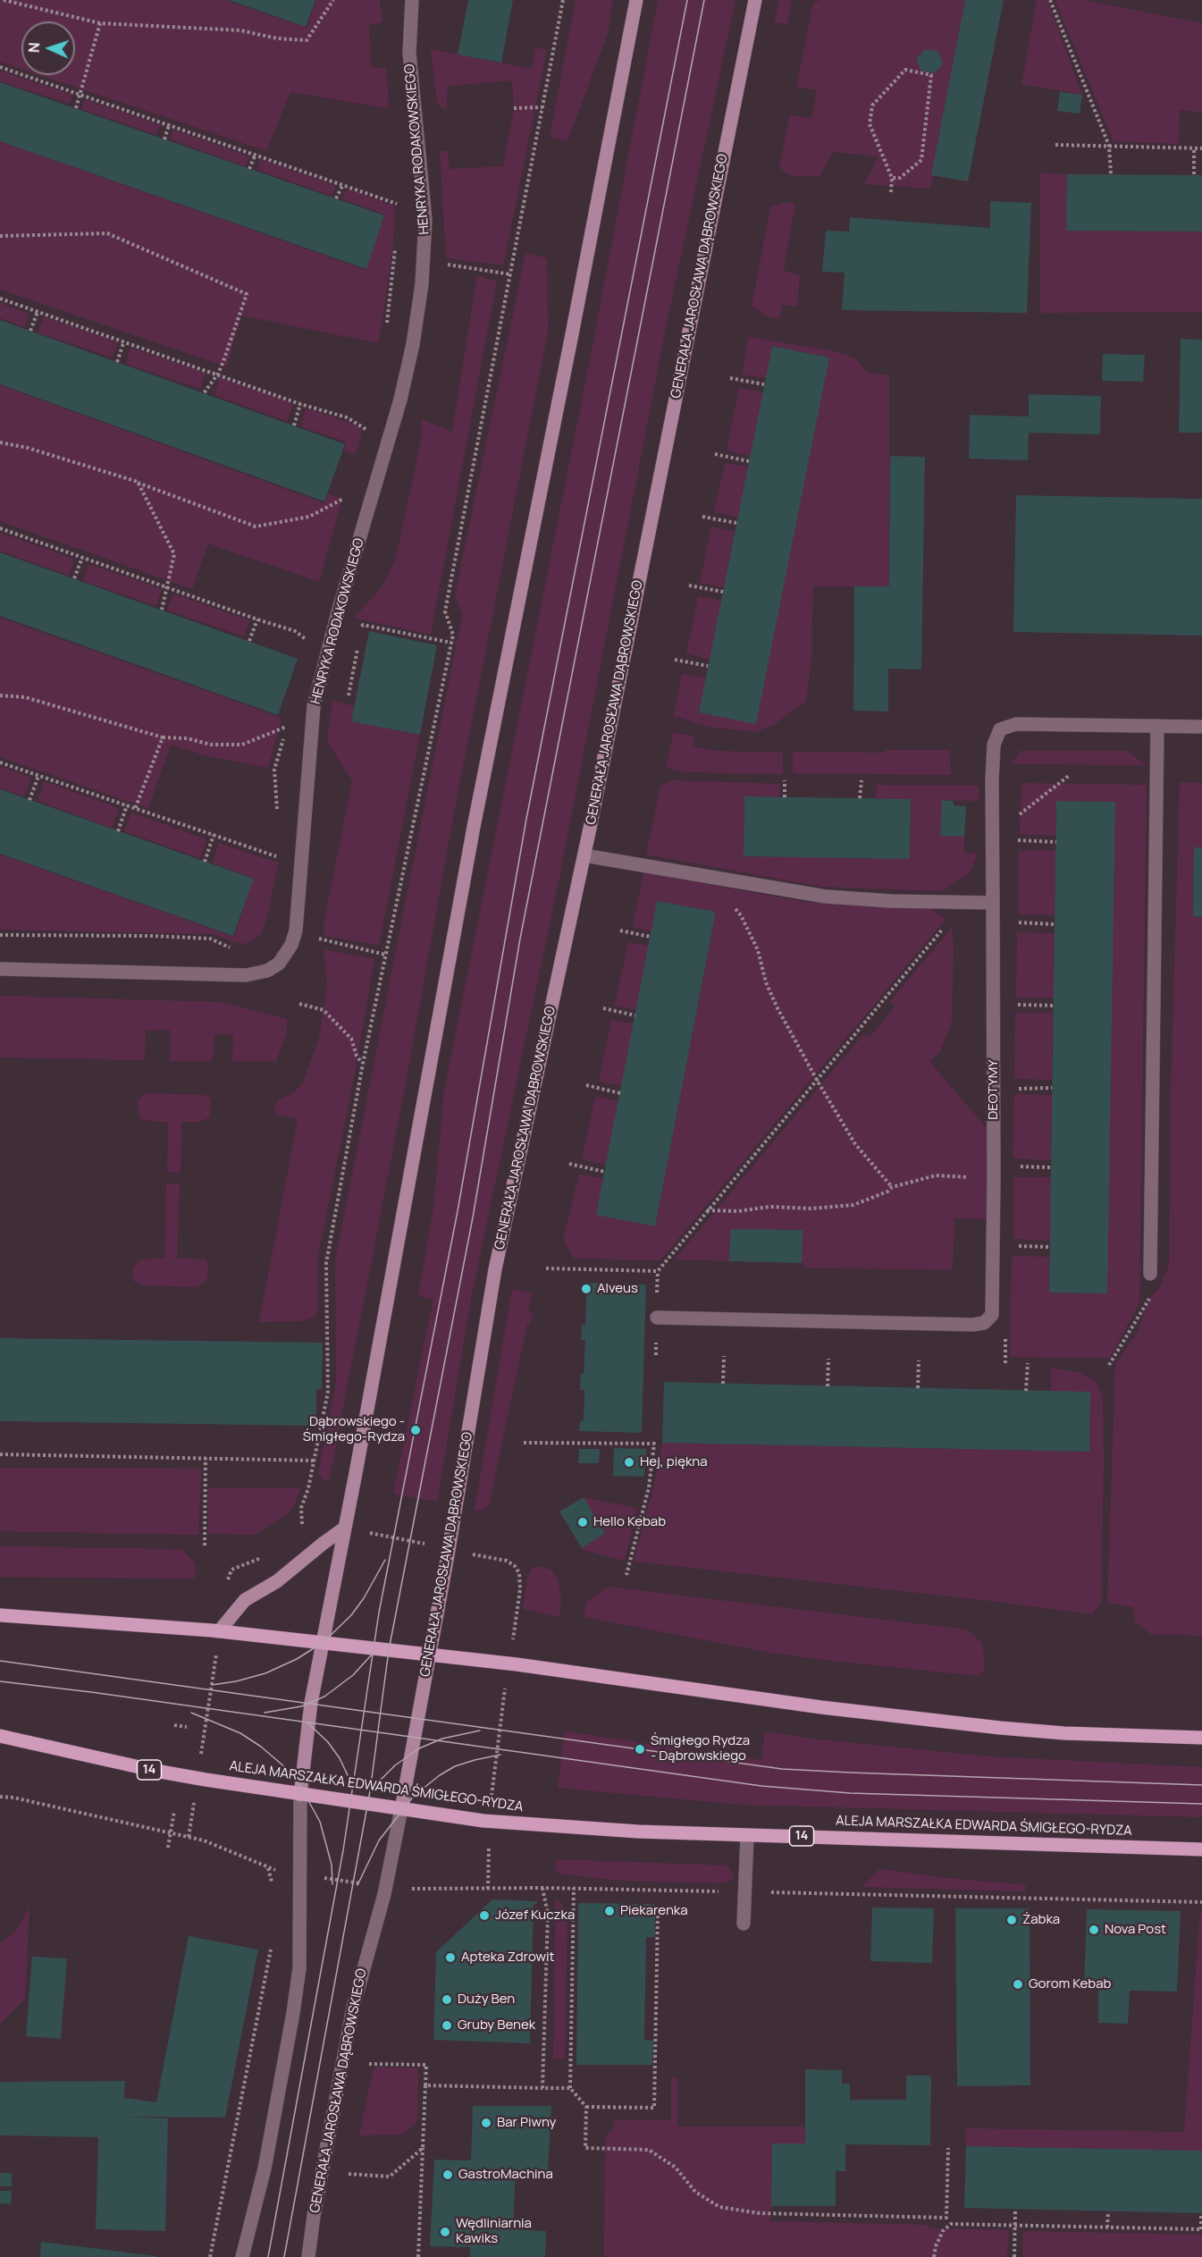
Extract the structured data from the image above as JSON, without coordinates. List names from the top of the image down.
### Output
{
  "streets": {
    "main road": ["GENERAŁA JAROSŁAWA DĄBROWSKIEGO", "14", "ALEJA MARSZAŁKA EDWARDA ŚMIGŁEGO-RYDZA"],
    "street": ["HENRYKA RODAKOWSKIEGO", "DEOTYMY"]
  },
  "crossings": [
    ["GENERAŁA JAROSŁAWA DĄBROWSKIEGO", "ALEJA MARSZAŁKA EDWARDA ŚMIGŁEGO-RYDZA"]
  ],
  "places": [
    "Alveus",
    "Dąbrowskiego - Śmigłego-Rydza",
    "Hej, piękna",
    "Hello Kebab",
    "Śmigłego Rydza - Dąbrowskiego",
    "Piekarenka",
    "Józef Kuczka",
    "Żabka",
    "Nova Post",
    "Apteka Zdrowit",
    "Gorom Kebab",
    "Duży Ben",
    "Gruby Benek",
    "Bar Piwny",
    "GastroMachina",
    "Wędliniarnia Kawiks"
  ],
  "north": "left"
}
